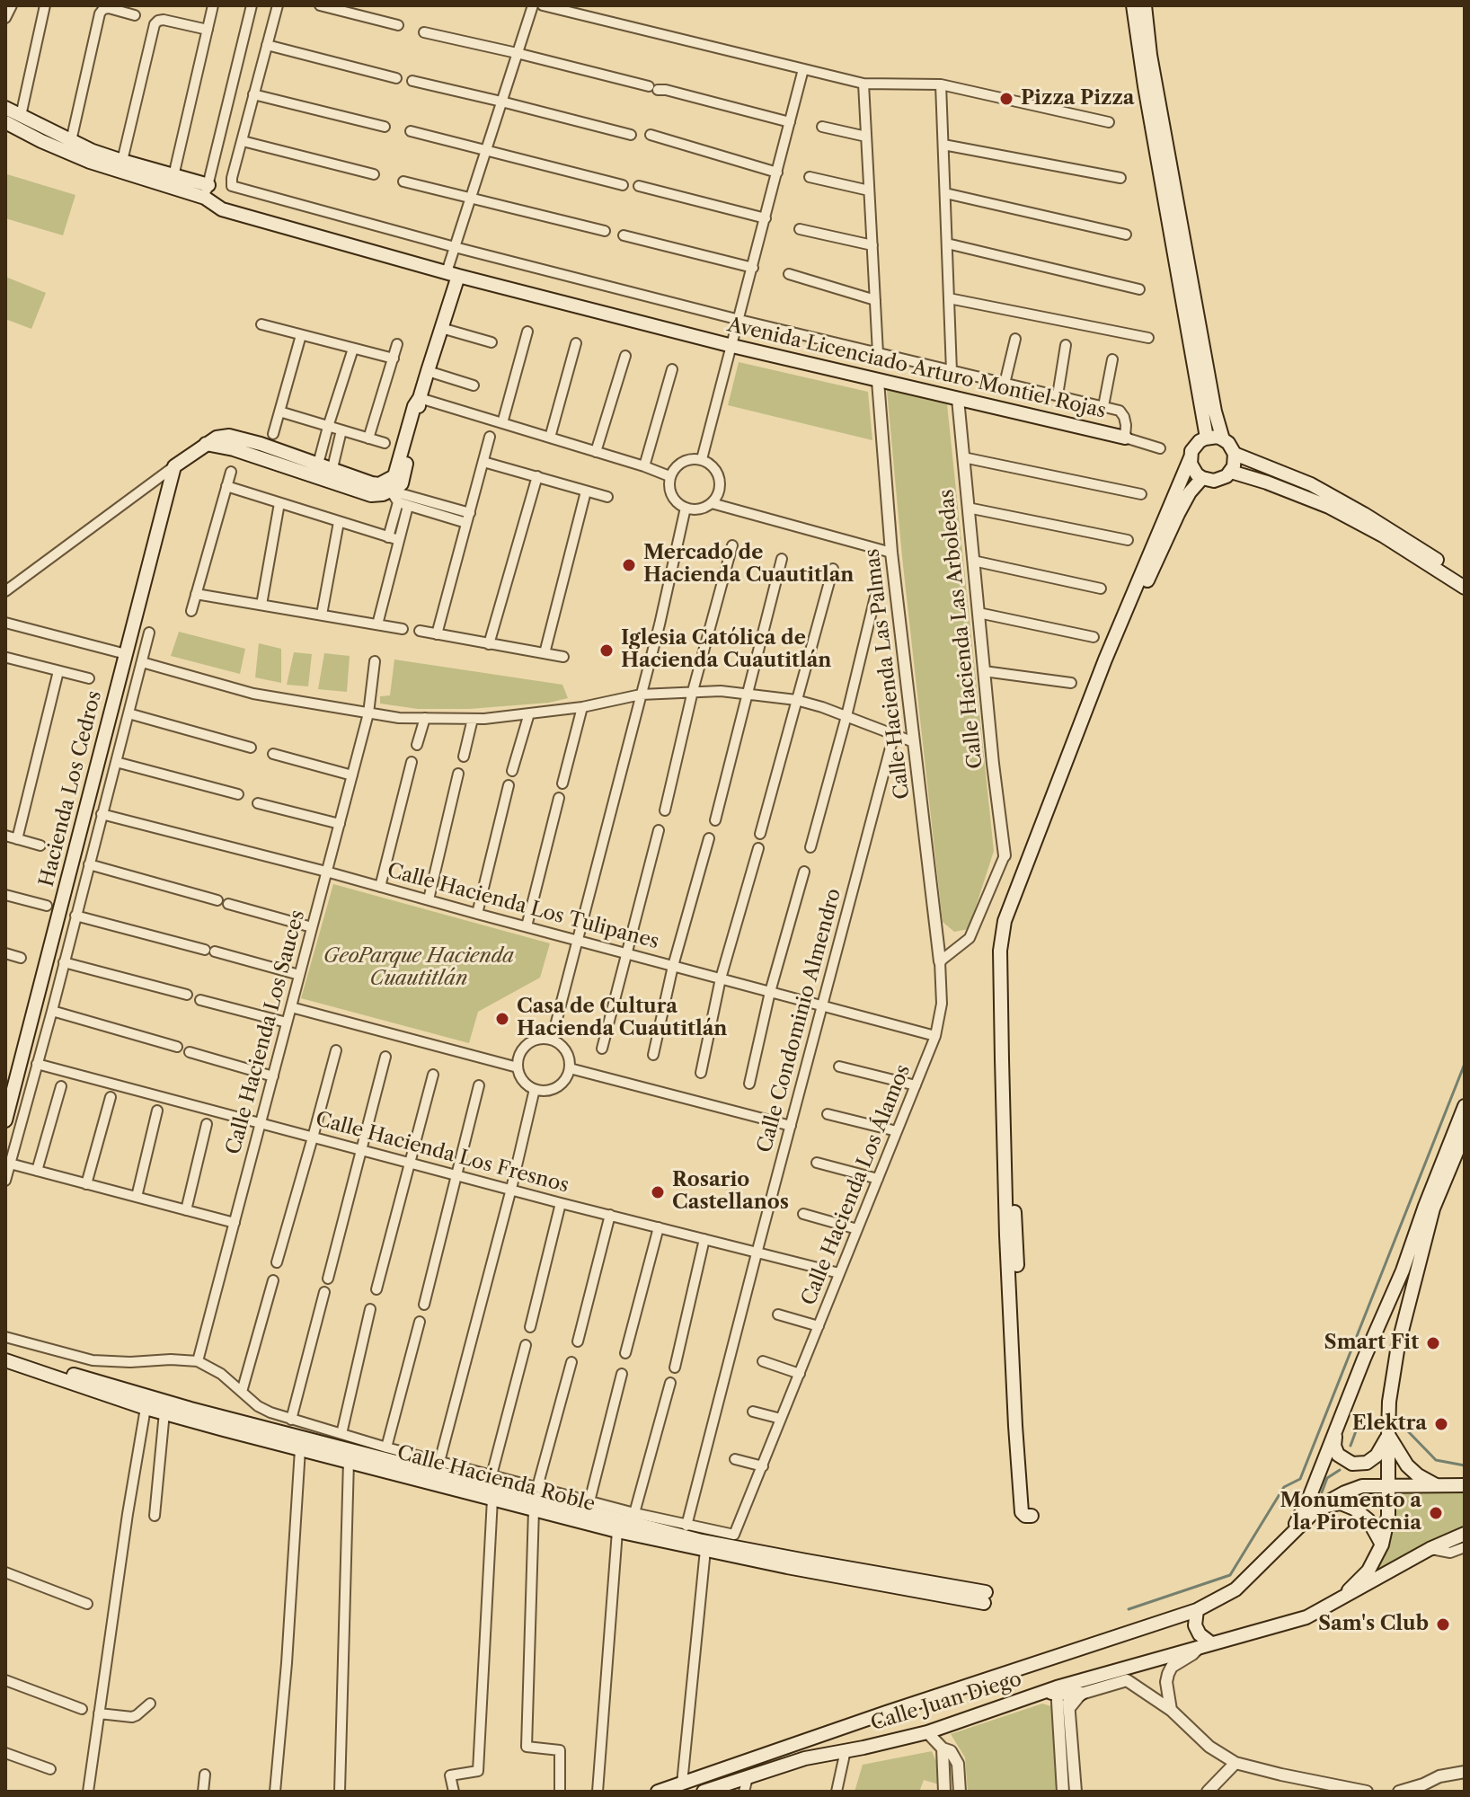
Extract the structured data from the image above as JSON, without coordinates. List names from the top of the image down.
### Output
{
  "streets": {
    "main road": [
      "Avenida Licenciado Arturo Montiel Rojas",
      "Hacienda Los Cedros",
      "Calle Hacienda Roble",
      "Calle Juan Diego"
    ],
    "street": [
      "Calle Hacienda Las Arboledas",
      "Calle Hacienda Las Palmas",
      "Calle Hacienda Los Tulipanes",
      "Calle Condominio Almendro",
      "Calle Hacienda Los Sauces",
      "Calle Hacienda Los Fresnos",
      "Calle Hacienda Los Álamos"
    ]
  },
  "crossings": [
    ["Avenida Licenciado Arturo Montiel Rojas", "Calle Hacienda Las Arboledas"],
    ["Avenida Licenciado Arturo Montiel Rojas", "Calle Hacienda Las Palmas"],
    ["Calle Hacienda Las Palmas", "Calle Hacienda Los Álamos"],
    ["Calle Hacienda Los Tulipanes", "Calle Condominio Almendro"],
    ["Calle Hacienda Los Tulipanes", "Calle Hacienda Los Sauces"],
    ["Calle Hacienda Los Tulipanes", "Calle Hacienda Los Álamos"],
    ["Calle Condominio Almendro", "Calle Hacienda Los Fresnos"],
    ["Calle Condominio Almendro", "Calle Hacienda Roble"],
    ["Calle Hacienda Los Sauces", "Calle Hacienda Los Fresnos"],
    ["Calle Hacienda Los Sauces", "Calle Hacienda Roble"],
    ["Calle Hacienda Los Fresnos", "Calle Hacienda Los Álamos"],
    ["Calle Hacienda Los Álamos", "Calle Hacienda Roble"]
  ],
  "parks": ["GeoParque Hacienda Cuautitlán"],
  "places": [
    "Pizza Pizza",
    "Mercado de Hacienda Cuautitlan",
    "Iglesia Católica de Hacienda Cuautitlán",
    "Casa de Cultura Hacienda Cuautitlán",
    "Rosario Castellanos",
    "Smart Fit",
    "Elektra",
    "Monumento a la Pirotecnia",
    "Sam's Club"
  ]
}
